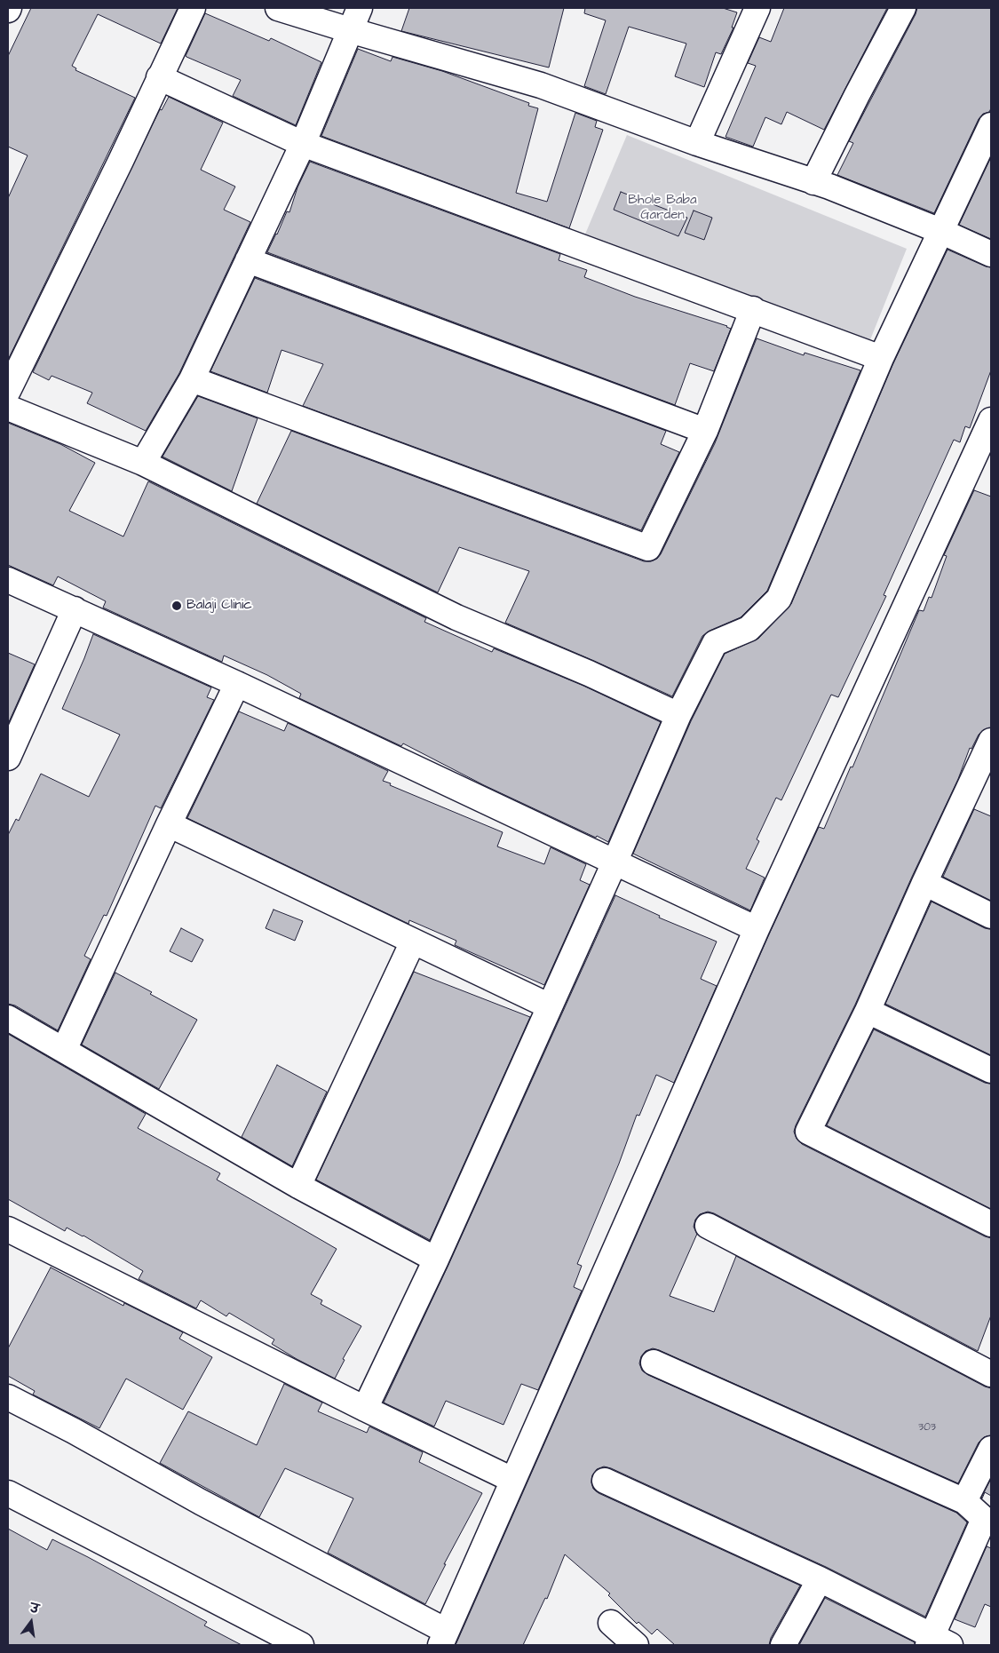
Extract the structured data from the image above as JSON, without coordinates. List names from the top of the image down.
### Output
{
  "parks": ["Bhole Baba Garden"],
  "places": ["Balaji Clinic"],
  "house_numbers": ["303"],
  "north": "top"
}
